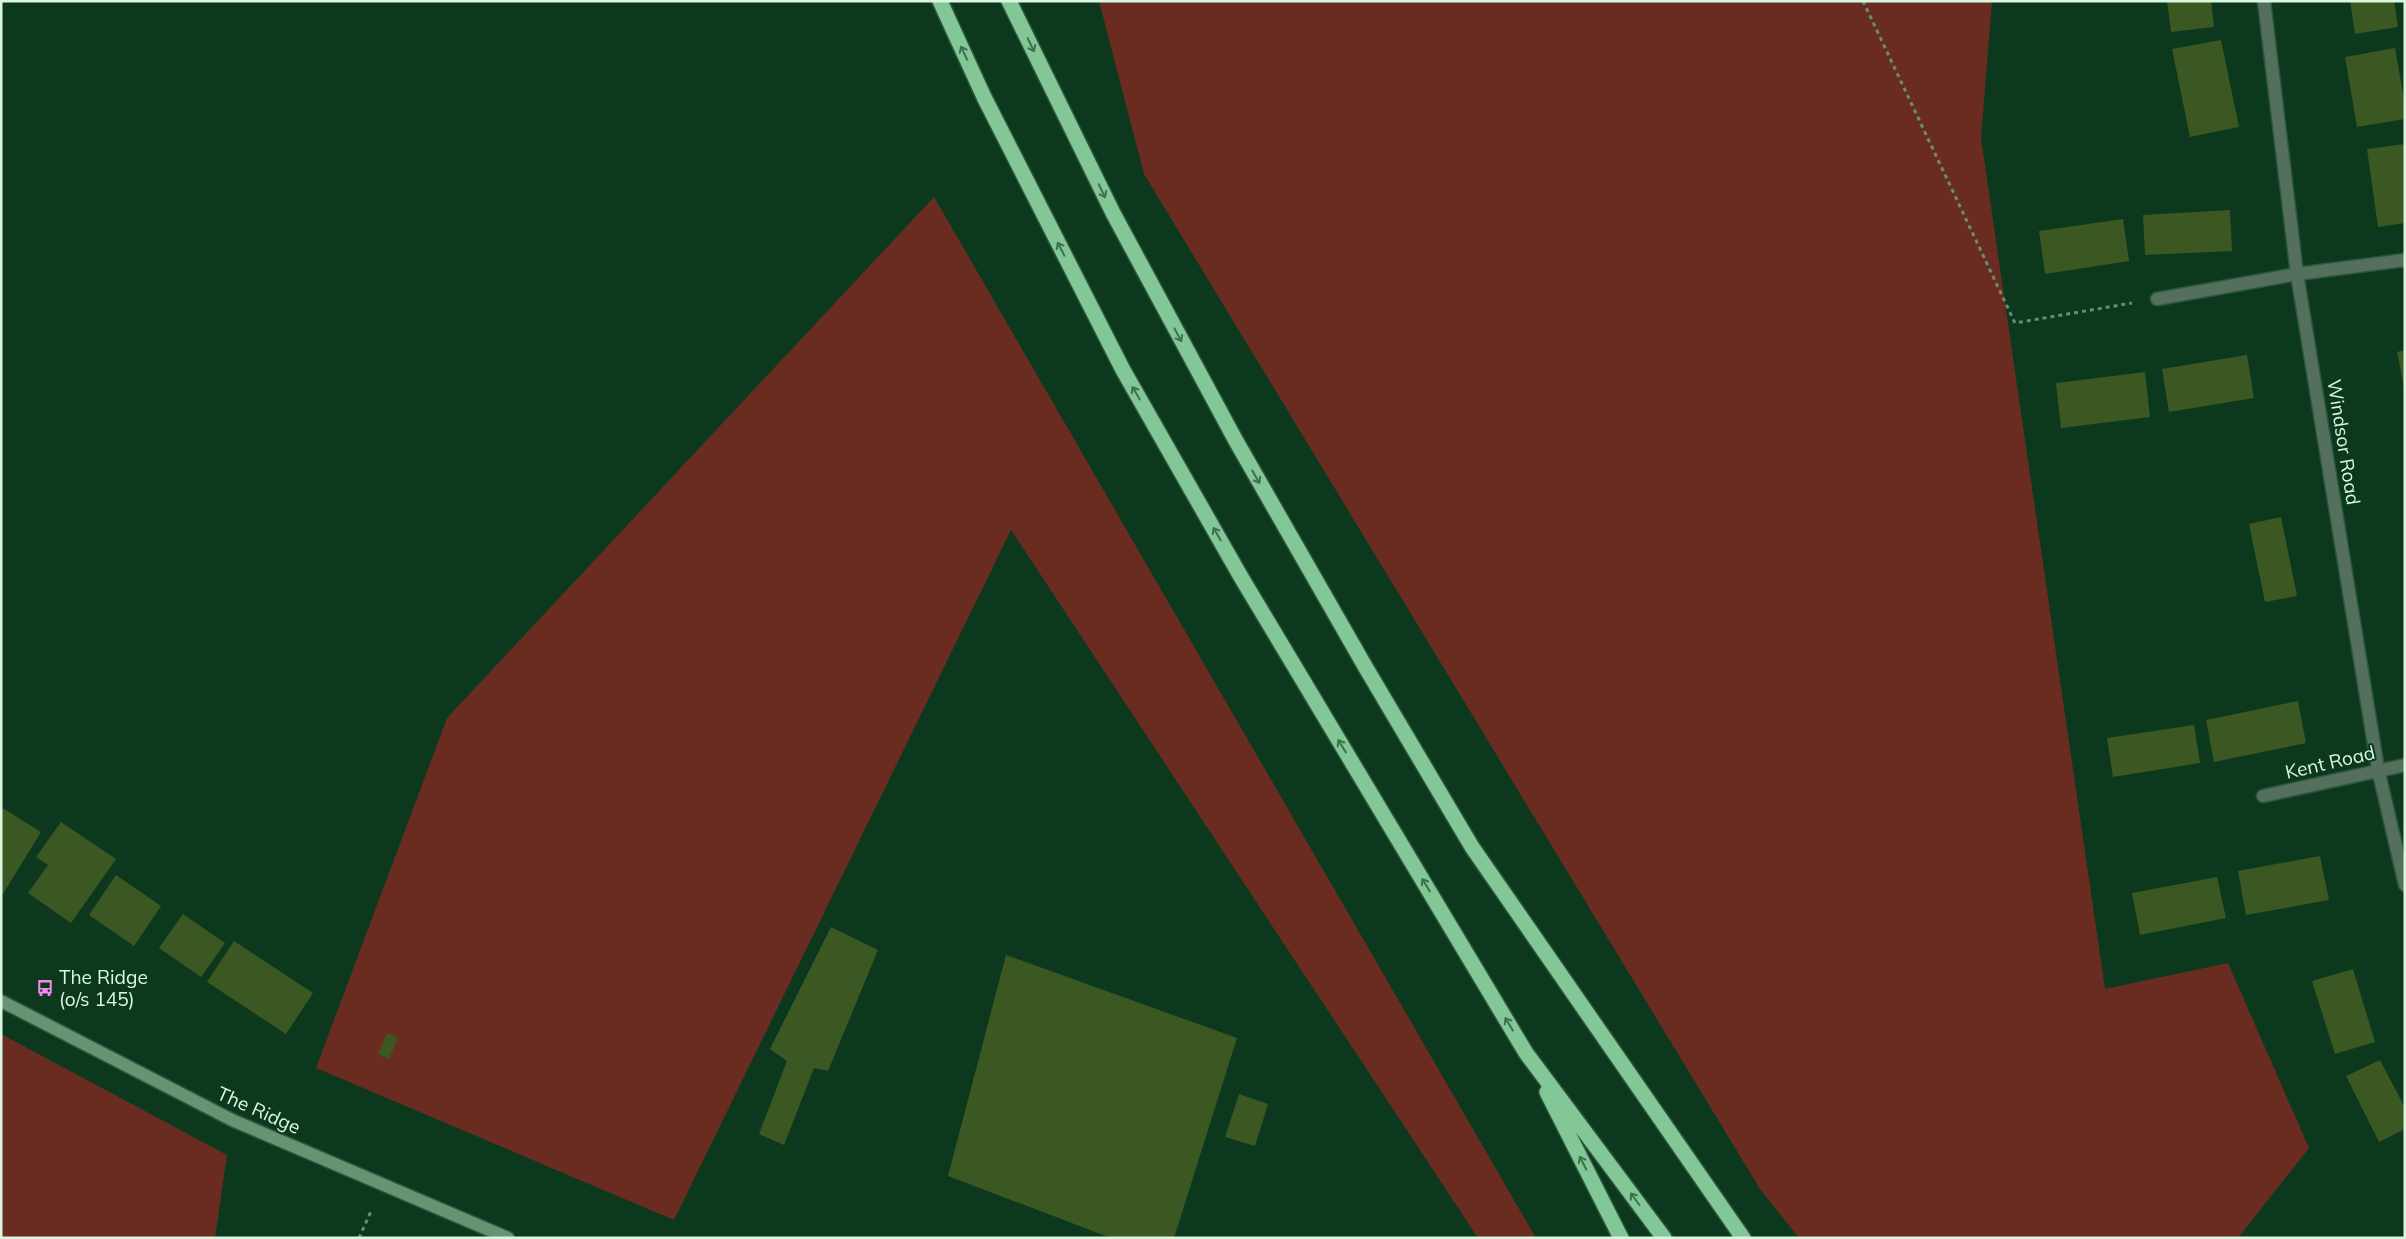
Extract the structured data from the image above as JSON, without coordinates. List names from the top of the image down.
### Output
{
  "streets": {
    "main road": ["The Ridge"],
    "street": ["Windsor Road", "Kent Road"]
  },
  "crossings": [
    ["Windsor Road", "Kent Road"]
  ],
  "places": {
    "bus stop": ["The Ridge (o/s 145)"]
  }
}
